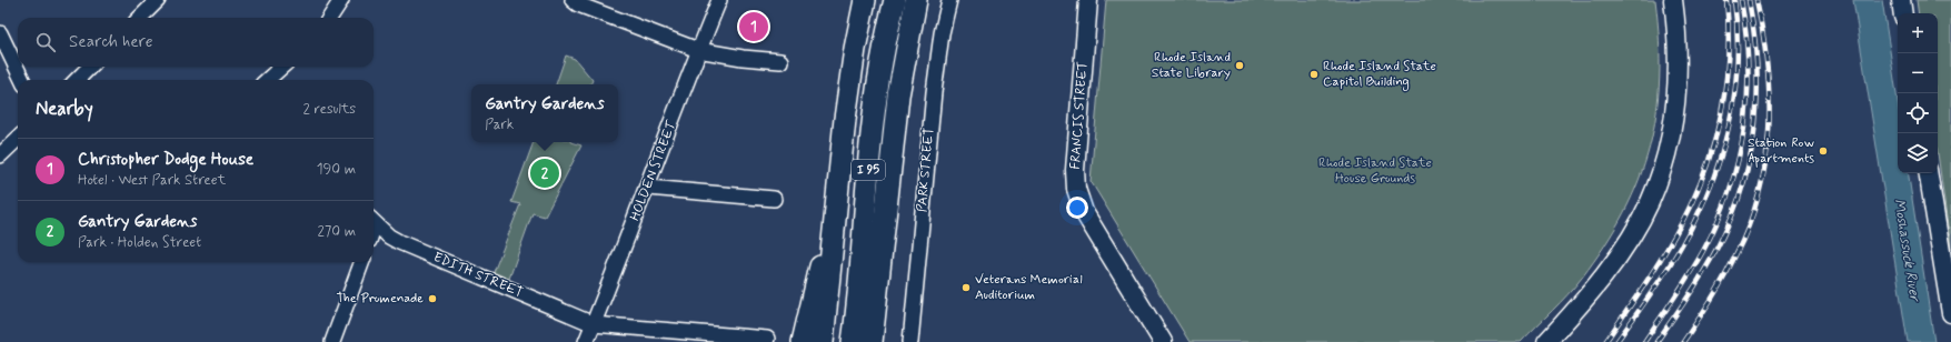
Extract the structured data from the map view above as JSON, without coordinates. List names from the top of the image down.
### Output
{
  "streets": {
    "highway": ["I 95"],
    "main road": ["FRANCIS STREET"],
    "street": ["PARK STREET", "HOLDEN STREET", "EDITH STREET"]
  },
  "crossings": [
    ["HOLDEN STREET", "EDITH STREET"]
  ],
  "water": ["Moshassuck River"],
  "parks": ["Rhode Island State House Grounds"],
  "places": [
    "Rhode Island State Library",
    "Rhode Island State Capitol Building",
    "Station Row Apartments",
    "Veterans Memorial Auditorium",
    "The Promenade"
  ],
  "page": {
    "pins": ["1", "2"],
    "map_buttons": ["+", "−"],
    "search": "Search here",
    "heading": ["Nearby", "2 results"],
    "popup": ["Gantry Gardens", "Park"],
    "list": [
      {
        "mark": "1",
        "name": "Christopher Dodge House",
        "note": "Hotel · West Park Street",
        "value": "190 m"
      },
      {
        "mark": "2",
        "name": "Gantry Gardens",
        "note": "Park · Holden Street",
        "value": "270 m"
      }
    ]
  }
}
